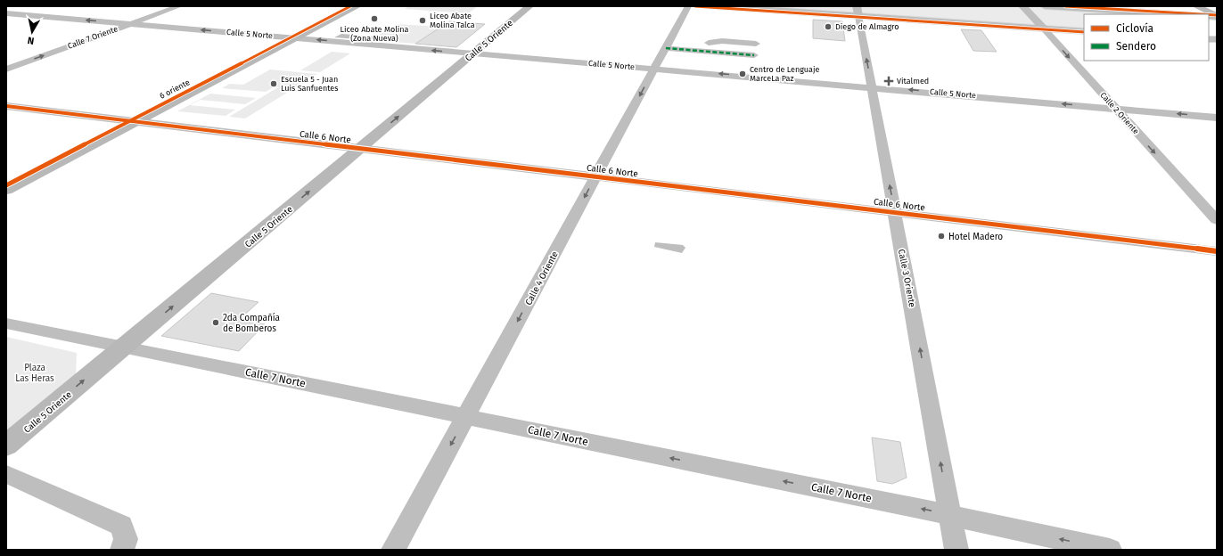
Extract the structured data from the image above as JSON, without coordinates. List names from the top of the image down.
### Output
{
  "streets": {
    "main road": ["Calle 5 Oriente", "Calle 2 Oriente"],
    "street": [
      "Calle 5 Norte",
      "Calle 7 Oriente",
      "Calle 6 Norte",
      "Calle 4 Oriente",
      "Calle 3 Oriente",
      "Calle 7 Norte"
    ],
    "cycle path": ["6 oriente"]
  },
  "crossings": [
    ["Calle 5 Norte", "Calle 7 Oriente"],
    ["Calle 5 Norte", "Calle 5 Oriente"],
    ["Calle 5 Norte", "Calle 2 Oriente"],
    ["Calle 5 Norte", "Calle 4 Oriente"],
    ["Calle 5 Norte", "Calle 3 Oriente"],
    ["Calle 5 Oriente", "Calle 6 Norte"],
    ["Calle 5 Oriente", "Calle 7 Norte"],
    ["Calle 6 Norte", "Calle 4 Oriente"],
    ["Calle 6 Norte", "Calle 3 Oriente"],
    ["Calle 4 Oriente", "Calle 7 Norte"],
    ["Calle 3 Oriente", "Calle 7 Norte"]
  ],
  "one_way": [
    "Calle 5 Norte",
    "Calle 7 Oriente",
    "Calle 2 Oriente",
    "Calle 4 Oriente",
    "Calle 3 Oriente",
    "Calle 7 Norte"
  ],
  "parks": ["Plaza Las Heras"],
  "places": {
    "other": [
      "Liceo Abate Molina (Zona Nueva)",
      "Liceo Abate Molina Talca",
      "Diego de Almagro",
      "Centro de Lenguaje MarceLa Paz",
      "Escuela 5 - Juan Luis Sanfuentes",
      "Hotel Madero",
      "2da Compañía de Bomberos"
    ],
    "health": ["Vitalmed"]
  },
  "legend": ["Ciclovía", "Sendero"],
  "north": "bottom"
}
